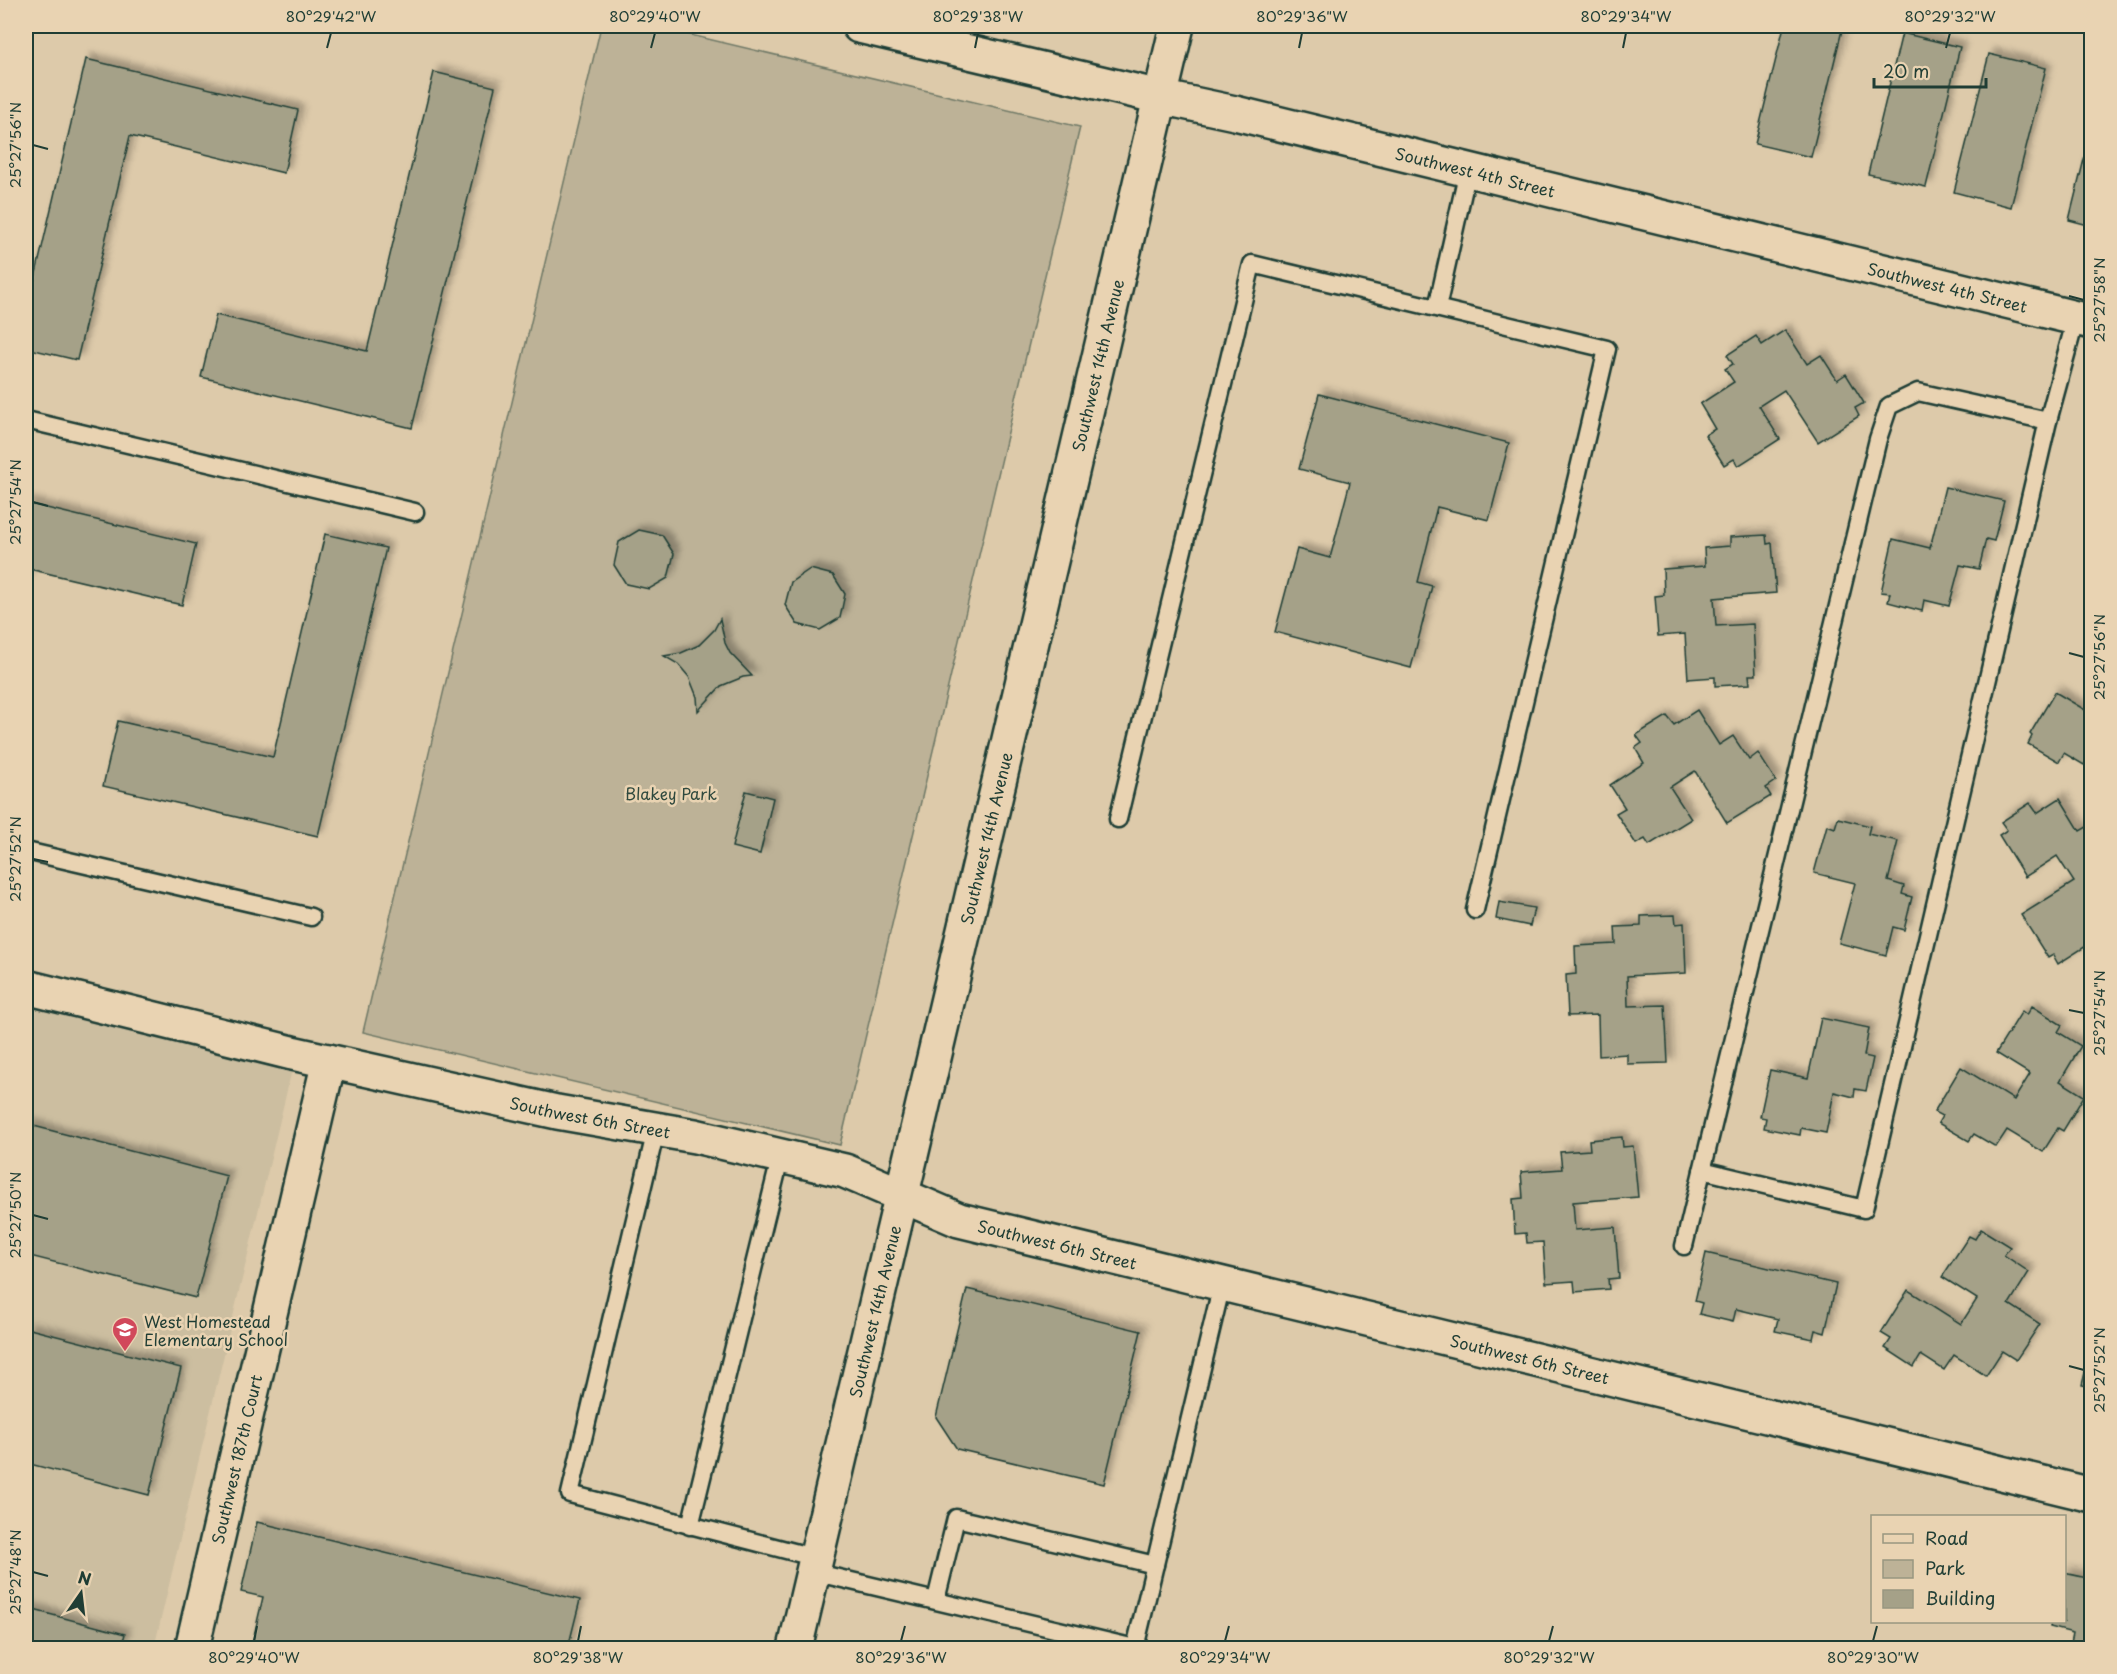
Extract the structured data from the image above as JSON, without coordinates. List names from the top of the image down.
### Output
{
  "streets": {
    "street": [
      "Southwest 4th Street",
      "Southwest 14th Avenue",
      "Southwest 6th Street",
      "Southwest 187th Court"
    ]
  },
  "crossings": [
    ["Southwest 4th Street", "Southwest 14th Avenue"],
    ["Southwest 14th Avenue", "Southwest 6th Street"],
    ["Southwest 6th Street", "Southwest 187th Court"]
  ],
  "parks": ["Blakey Park"],
  "places": {
    "school or university": ["West Homestead Elementary School"]
  },
  "legend": ["Road", "Park", "Building"],
  "scale_bar": "20 m",
  "north": "top",
  "coordinates": [
    "80°29'42\"W",
    "80°29'40\"W",
    "80°29'38\"W",
    "80°29'36\"W",
    "80°29'34\"W",
    "80°29'32\"W",
    "25°27'56\"N",
    "25°27'58\"N",
    "25°27'54\"N",
    "25°27'52\"N",
    "25°27'50\"N",
    "25°27'48\"N",
    "80°29'30\"W"
  ]
}
